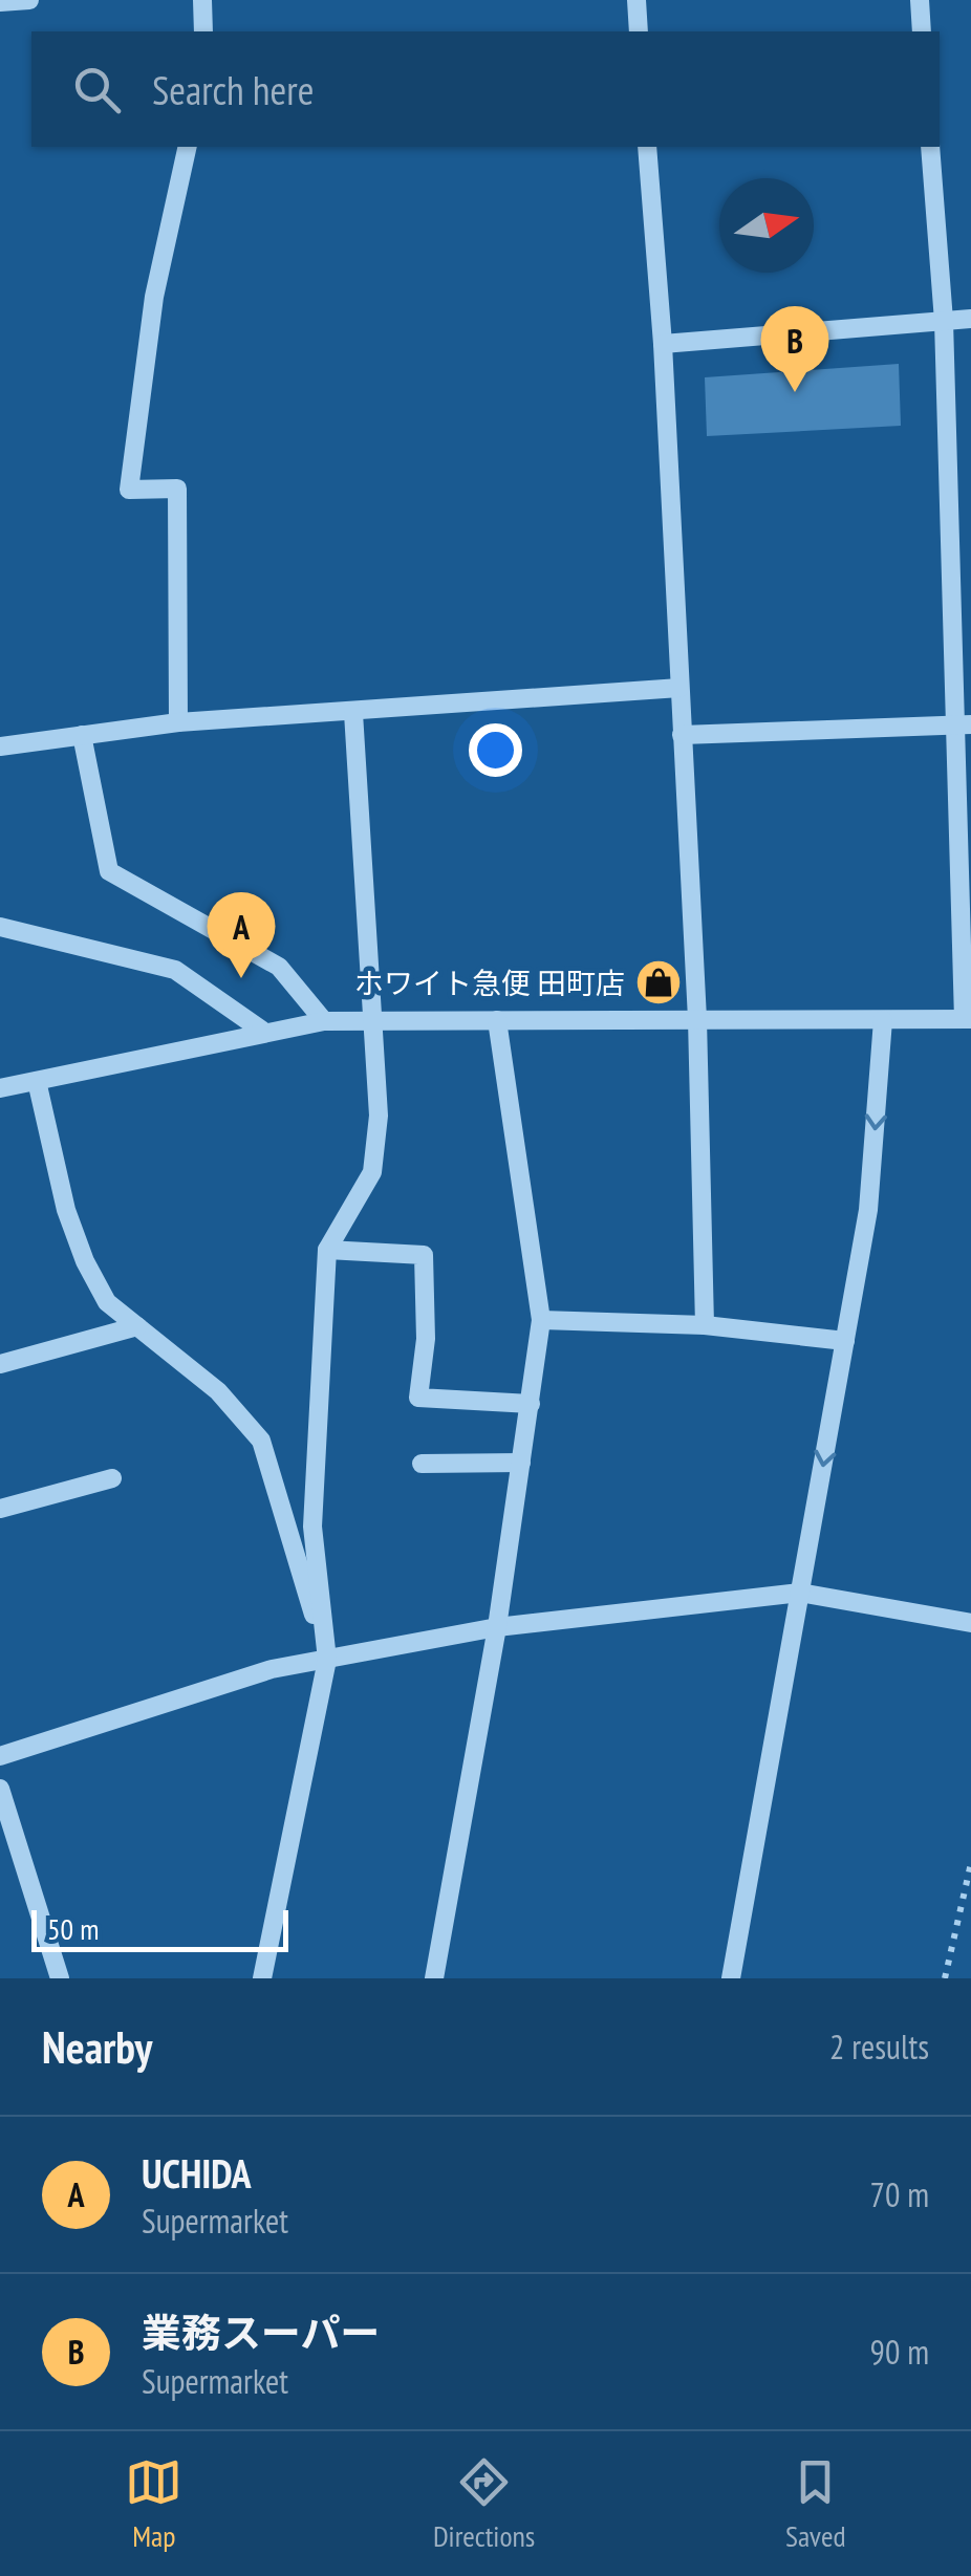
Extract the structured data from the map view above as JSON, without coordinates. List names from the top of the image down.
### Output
{
  "places": {
    "shop": ["ホワイト急便 田町店"]
  },
  "scale_bar": "50 m",
  "north": "right",
  "page": {
    "search": "Search here",
    "pins": ["B", "A"],
    "scale": "50 m",
    "heading": ["Nearby", "2 results"],
    "list": [
      {
        "mark": "A",
        "name": "UCHIDA",
        "note": "Supermarket",
        "value": "70 m"
      },
      {
        "mark": "B",
        "name": "業務スーパー",
        "note": "Supermarket",
        "value": "90 m"
      }
    ],
    "nav": ["Map", "Directions", "Saved"]
  }
}
